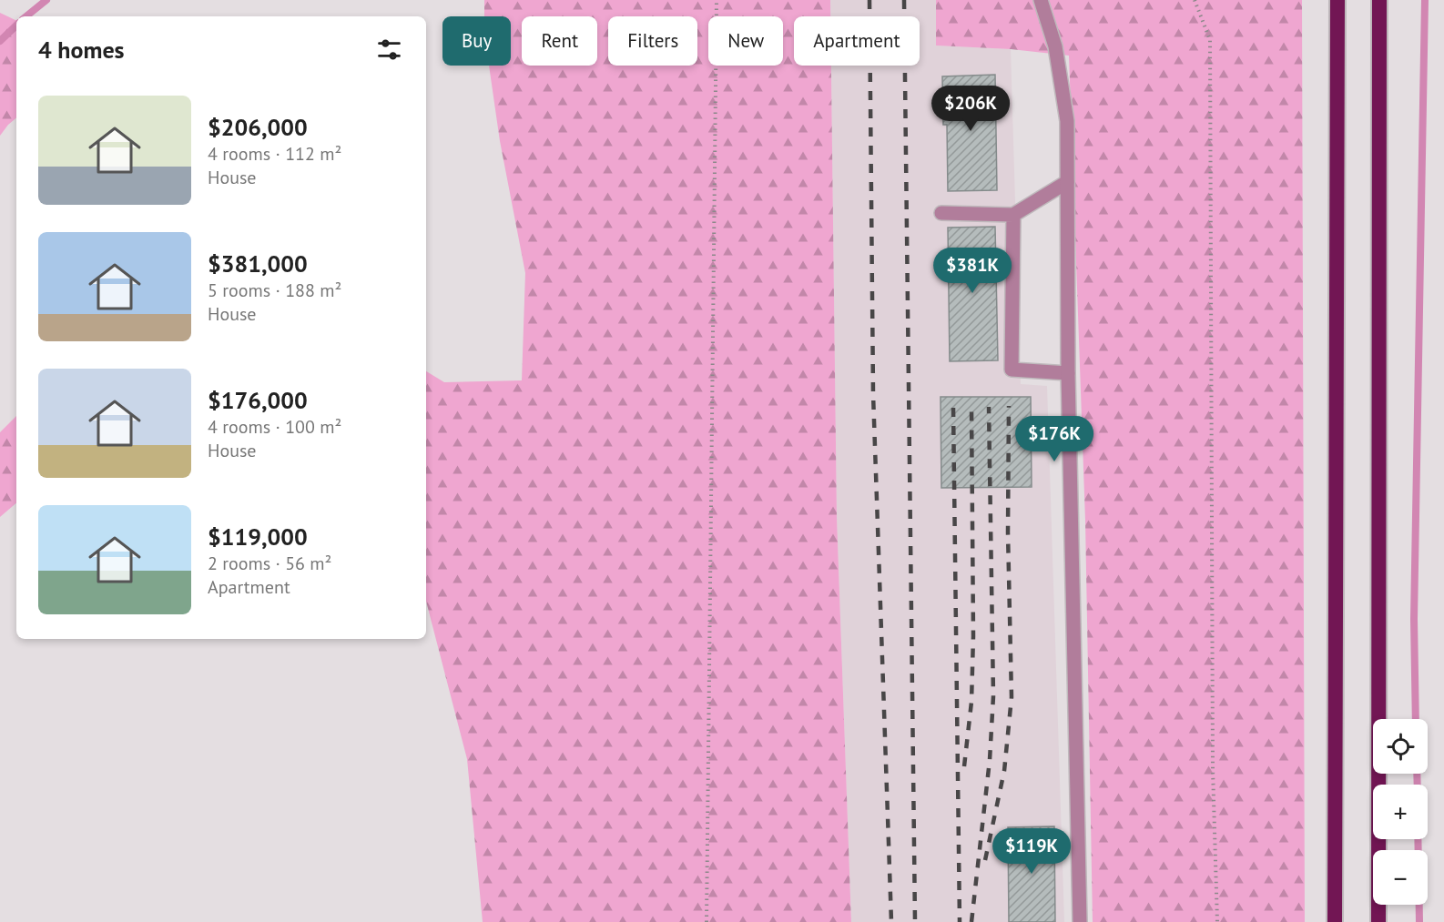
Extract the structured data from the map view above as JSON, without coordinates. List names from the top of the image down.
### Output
{
  "page": {
    "chip": [
      "Buy",
      "Rent",
      "Filters",
      "New",
      "Apartment"
    ],
    "heading": "4 homes",
    "list": [
      {
        "name": "$206,000",
        "note": "4 rooms · 112 m² · House"
      },
      {
        "name": "$381,000",
        "note": "5 rooms · 188 m² · House"
      },
      {
        "name": "$176,000",
        "note": "4 rooms · 100 m² · House"
      },
      {
        "name": "$119,000",
        "note": "2 rooms · 56 m² · Apartment"
      }
    ],
    "price": [
      "$206K",
      "$381K",
      "$176K",
      "$119K"
    ],
    "map_buttons": ["+", "−"]
  }
}
